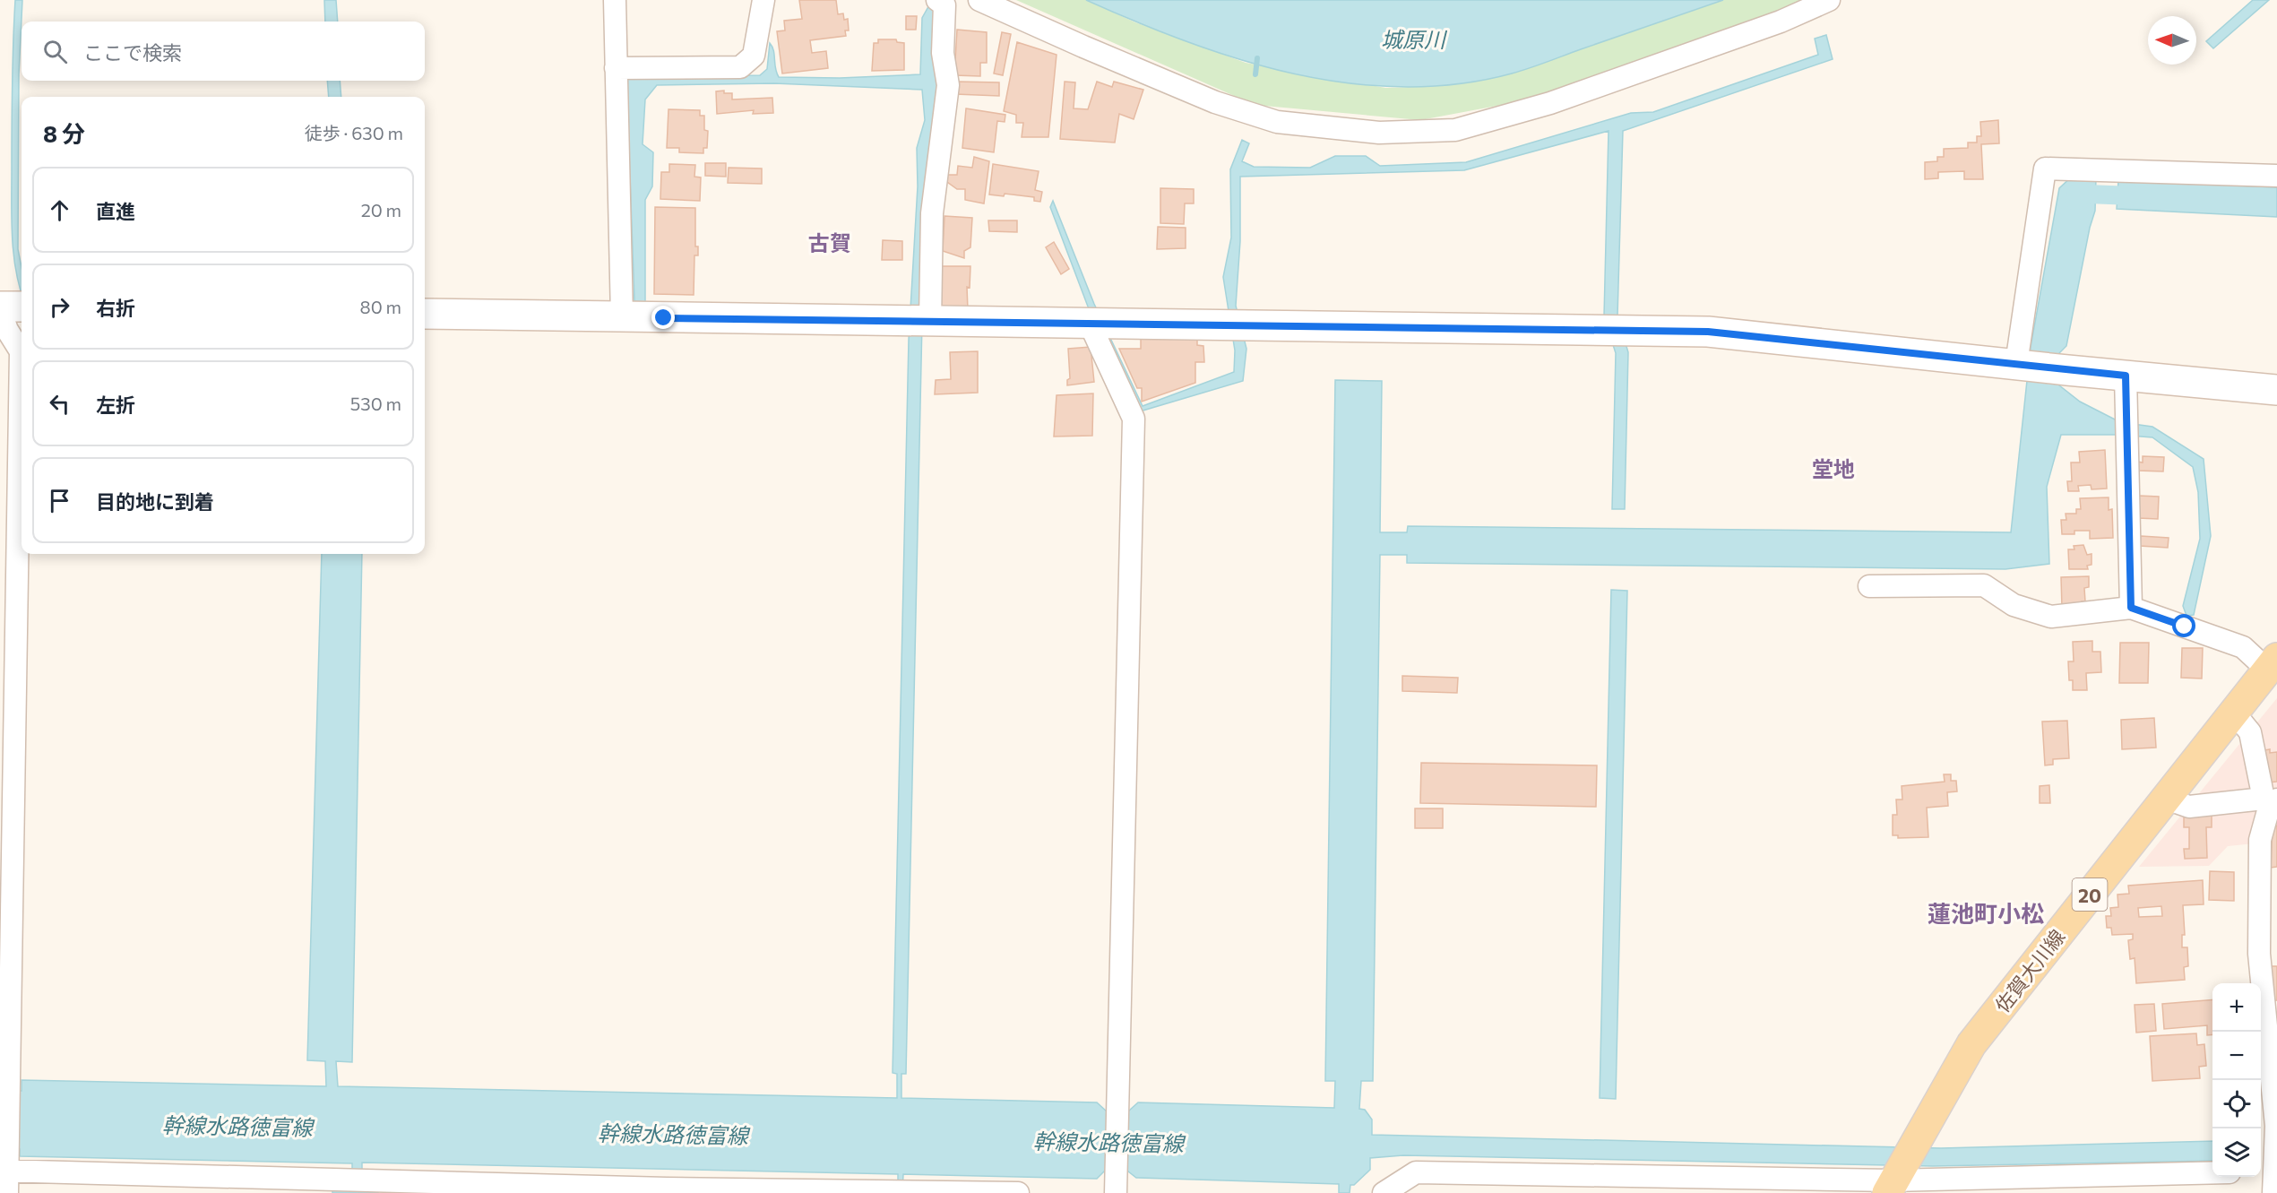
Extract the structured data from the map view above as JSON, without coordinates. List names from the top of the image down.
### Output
{
  "streets": {
    "main road": ["20", "佐賀大川線"]
  },
  "districts": ["古賀", "堂地", "蓮池町小松"],
  "water": ["城原川", "幹線水路徳富線"],
  "north": "left",
  "page": {
    "search": "ここで検索",
    "heading": ["8 分", "徒歩 · 630 m"],
    "list": [
      ["直進", "20 m"],
      ["右折", "80 m"],
      ["左折", "530 m"],
      "目的地に到着"
    ],
    "map_buttons": ["+", "−"]
  }
}
